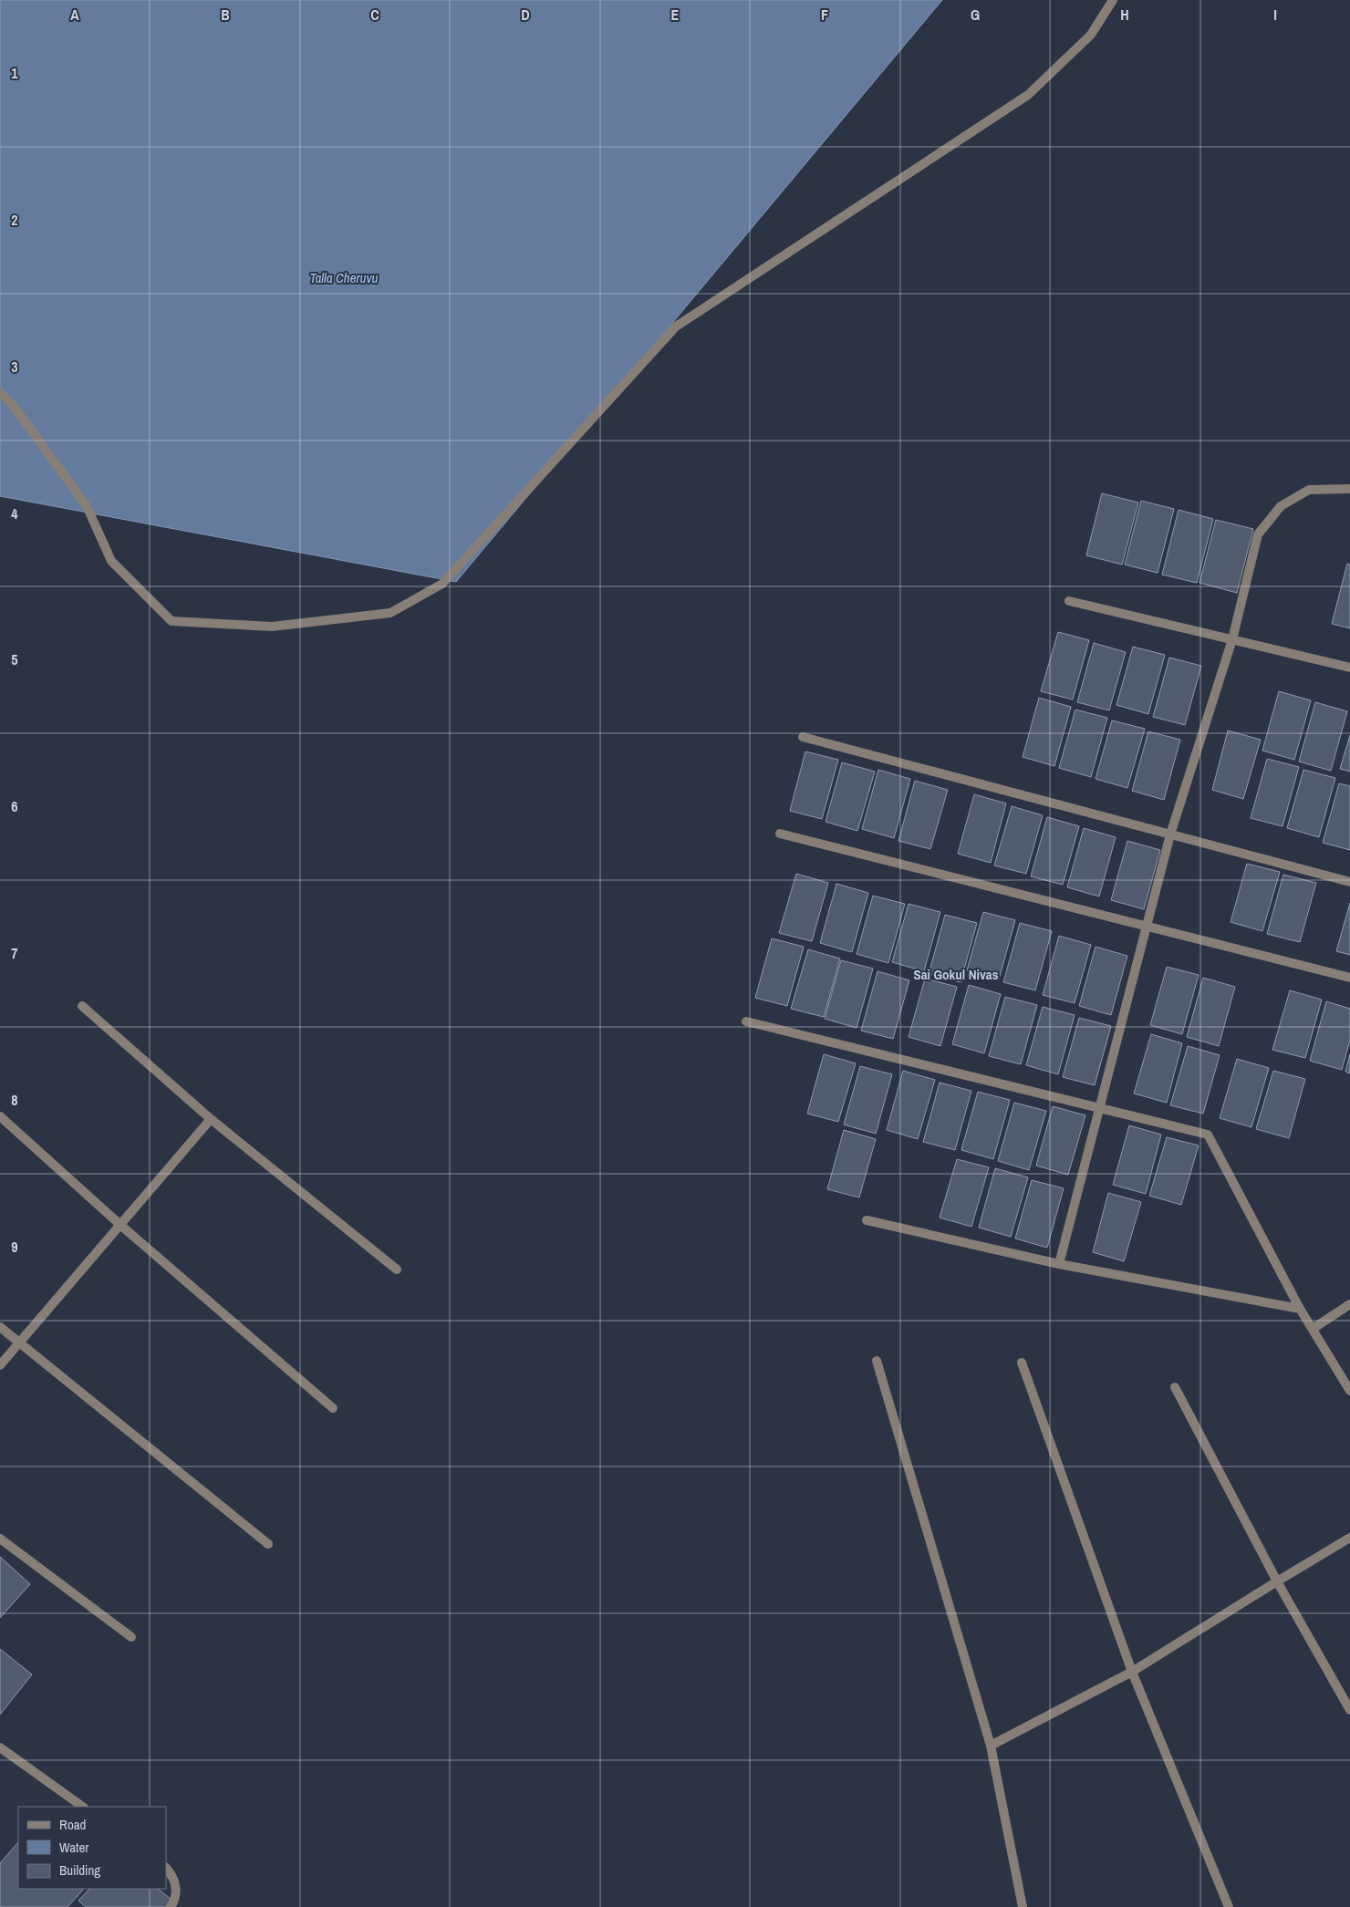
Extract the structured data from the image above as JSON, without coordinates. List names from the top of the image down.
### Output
{
  "districts": ["Sai Gokul Nivas"],
  "water": ["Talla Cheruvu"],
  "legend": ["Road", "Water", "Building"],
  "grid": {
    "columns": [
      "A",
      "B",
      "C",
      "D",
      "E",
      "F",
      "G",
      "H",
      "I"
    ],
    "rows": [
      "1",
      "2",
      "3",
      "4",
      "5",
      "6",
      "7",
      "8",
      "9"
    ]
  }
}
